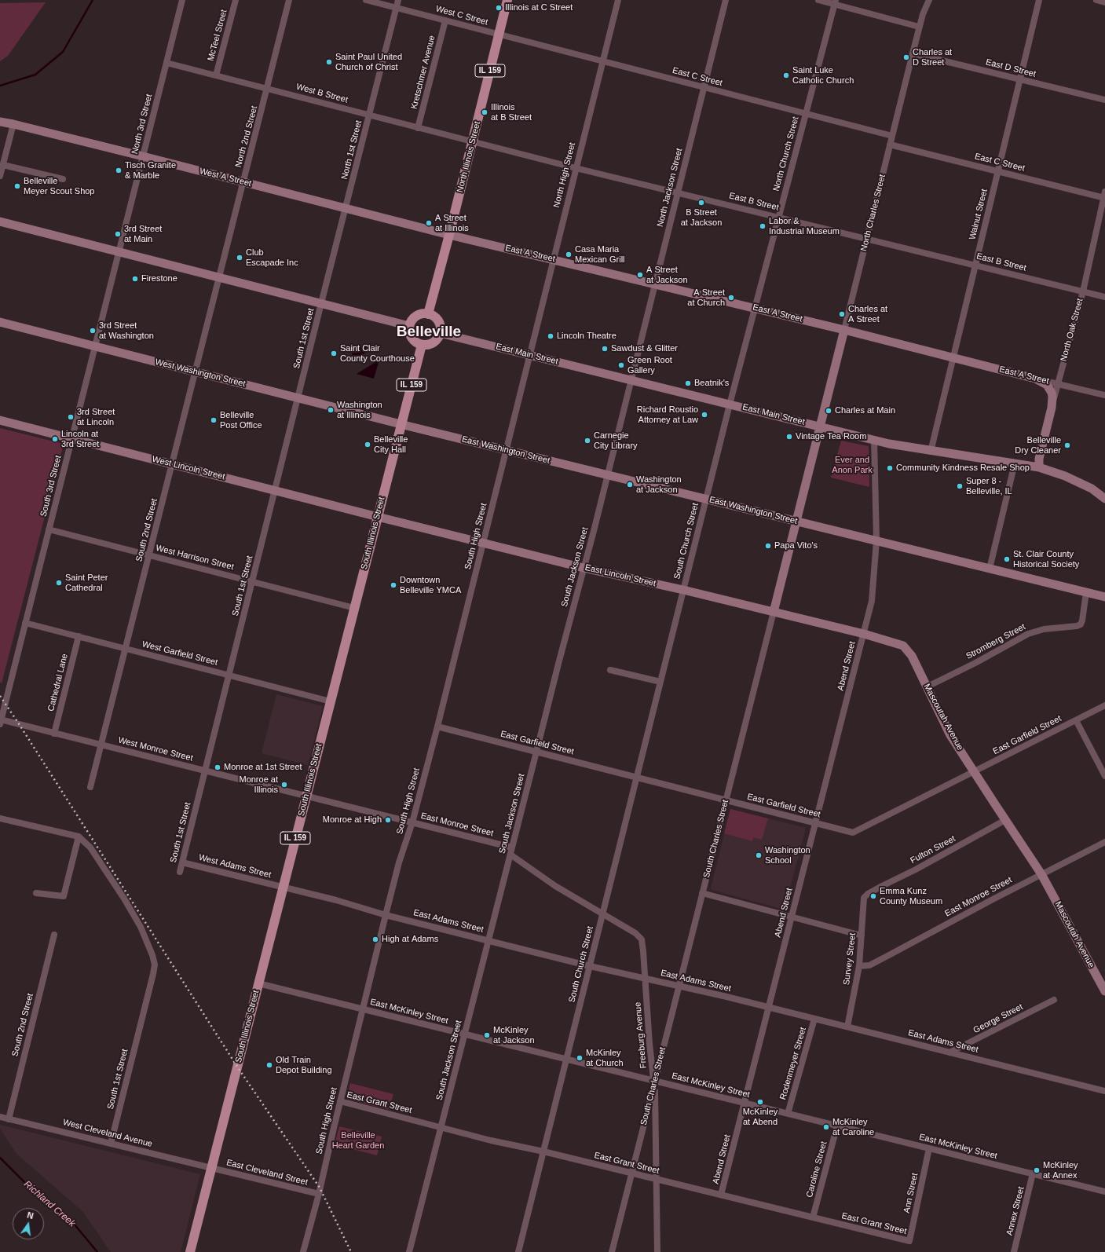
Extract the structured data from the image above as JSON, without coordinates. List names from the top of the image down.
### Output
{
  "streets": {
    "main road": ["IL 159", "North Illinois Street", "South Illinois Street"],
    "street": [
      "West C Street",
      "McTeel Street",
      "East D Street",
      "Kretschmer Avenue",
      "East C Street",
      "West B Street",
      "North 3rd Street",
      "North 2nd Street",
      "North 1st Street",
      "North Church Street",
      "North High Street",
      "West A Street",
      "North Jackson Street",
      "East B Street",
      "North Charles Street",
      "Walnut Street",
      "East A Street",
      "North Oak Street",
      "South 1st Street",
      "East Main Street",
      "West Washington Street",
      "East Washington Street",
      "West Lincoln Street",
      "South 3rd Street",
      "South 2nd Street",
      "South High Street",
      "South Church Street",
      "West Harrison Street",
      "South Jackson Street",
      "East Lincoln Street",
      "Stromberg Street",
      "West Garfield Street",
      "Abend Street",
      "Cathedral Lane",
      "Mascoutah Avenue",
      "East Garfield Street",
      "West Monroe Street",
      "East Monroe Street",
      "South Charles Street",
      "Fulton Street",
      "West Adams Street",
      "East Adams Street",
      "Survey Street",
      "East McKinley Street",
      "George Street",
      "Freeburg Avenue",
      "Rodenmeyer Street",
      "East Grant Street",
      "West Cleveland Avenue",
      "Caroline Street",
      "East Cleveland Street",
      "Ann Street",
      "Annex Street"
    ]
  },
  "crossings": [
    ["West C Street", "Kretschmer Avenue"],
    ["West C Street", "East C Street"],
    ["West C Street", "North 1st Street"],
    ["West C Street", "North Illinois Street"],
    ["McTeel Street", "West B Street"],
    ["East D Street", "North Charles Street"],
    ["East D Street", "Walnut Street"],
    ["Kretschmer Avenue", "West B Street"],
    ["East C Street", "North Church Street"],
    ["East C Street", "North Illinois Street"],
    ["East C Street", "North High Street"],
    ["East C Street", "North Jackson Street"],
    ["East C Street", "North Charles Street"],
    ["East C Street", "Walnut Street"],
    ["East C Street", "North Oak Street"],
    ["West B Street", "North 3rd Street"],
    ["West B Street", "North 2nd Street"],
    ["West B Street", "North 1st Street"],
    ["West B Street", "North Illinois Street"],
    ["West B Street", "East B Street"],
    ["North 3rd Street", "West A Street"],
    ["North 3rd Street", "South 3rd Street"],
    ["North 2nd Street", "West A Street"],
    ["North 2nd Street", "South 2nd Street"],
    ["North 1st Street", "West A Street"],
    ["North 1st Street", "South 1st Street"],
    ["North Church Street", "East B Street"],
    ["North Church Street", "East A Street"],
    ["North Church Street", "East Main Street"],
    ["North Church Street", "South Church Street"],
    ["North Illinois Street", "West A Street"],
    ["North Illinois Street", "East B Street"],
    ["North Illinois Street", "East A Street"],
    ["North Illinois Street", "East Main Street"],
    ["North Illinois Street", "South Illinois Street"],
    ["North High Street", "East B Street"],
    ["North High Street", "East A Street"],
    ["North High Street", "East Main Street"],
    ["North High Street", "South High Street"],
    ["West A Street", "East A Street"],
    ["North Jackson Street", "East B Street"],
    ["North Jackson Street", "East A Street"],
    ["North Jackson Street", "East Main Street"],
    ["North Jackson Street", "South Jackson Street"],
    ["East B Street", "North Charles Street"],
    ["East B Street", "Walnut Street"],
    ["East B Street", "North Oak Street"],
    ["North Charles Street", "East A Street"],
    ["North Charles Street", "East Main Street"],
    ["North Charles Street", "South Charles Street"],
    ["Walnut Street", "East A Street"],
    ["Walnut Street", "East Main Street"],
    ["East A Street", "North Oak Street"],
    ["North Oak Street", "East Main Street"],
    ["South 1st Street", "West Washington Street"],
    ["South 1st Street", "West Lincoln Street"],
    ["South 1st Street", "West Harrison Street"],
    ["South 1st Street", "West Garfield Street"],
    ["South 1st Street", "West Monroe Street"],
    ["South 1st Street", "West Adams Street"],
    ["South 1st Street", "West Cleveland Avenue"],
    ["East Main Street", "South Illinois Street"],
    ["East Main Street", "South High Street"],
    ["East Main Street", "South Church Street"],
    ["East Main Street", "South Jackson Street"],
    ["East Main Street", "South Charles Street"],
    ["West Washington Street", "East Washington Street"],
    ["West Washington Street", "South 3rd Street"],
    ["West Washington Street", "South 2nd Street"],
    ["West Washington Street", "South Illinois Street"],
    ["East Washington Street", "South Illinois Street"],
    ["East Washington Street", "South High Street"],
    ["East Washington Street", "South Church Street"],
    ["East Washington Street", "South Jackson Street"],
    ["East Washington Street", "Stromberg Street"],
    ["East Washington Street", "South Charles Street"],
    ["West Lincoln Street", "South 3rd Street"],
    ["West Lincoln Street", "South 2nd Street"],
    ["West Lincoln Street", "South Illinois Street"],
    ["West Lincoln Street", "East Lincoln Street"],
    ["South 3rd Street", "West Harrison Street"],
    ["South 3rd Street", "West Garfield Street"],
    ["South 3rd Street", "West Monroe Street"],
    ["South 2nd Street", "West Harrison Street"],
    ["South 2nd Street", "West Garfield Street"],
    ["South 2nd Street", "West Monroe Street"],
    ["South 2nd Street", "West Cleveland Avenue"],
    ["South Illinois Street", "West Harrison Street"],
    ["South Illinois Street", "East Lincoln Street"],
    ["South Illinois Street", "West Garfield Street"],
    ["South Illinois Street", "West Monroe Street"],
    ["South Illinois Street", "East Monroe Street"],
    ["South Illinois Street", "West Adams Street"],
    ["South Illinois Street", "East Adams Street"],
    ["South Illinois Street", "East McKinley Street"],
    ["South Illinois Street", "West Cleveland Avenue"],
    ["South Illinois Street", "East Cleveland Street"],
    ["South High Street", "East Lincoln Street"],
    ["South High Street", "East Garfield Street"],
    ["South High Street", "East Monroe Street"],
    ["South High Street", "East Adams Street"],
    ["South High Street", "East McKinley Street"],
    ["South High Street", "East Grant Street"],
    ["South High Street", "East Cleveland Street"],
    ["South Church Street", "East Lincoln Street"],
    ["South Church Street", "East Garfield Street"],
    ["South Church Street", "East Adams Street"],
    ["South Church Street", "East McKinley Street"],
    ["South Church Street", "Freeburg Avenue"],
    ["South Church Street", "East Grant Street"],
    ["South Jackson Street", "East Lincoln Street"],
    ["South Jackson Street", "East Garfield Street"],
    ["South Jackson Street", "East Monroe Street"],
    ["South Jackson Street", "East Adams Street"],
    ["South Jackson Street", "East McKinley Street"],
    ["South Jackson Street", "East Grant Street"],
    ["East Lincoln Street", "Abend Street"],
    ["East Lincoln Street", "Mascoutah Avenue"],
    ["East Lincoln Street", "South Charles Street"],
    ["Stromberg Street", "Mascoutah Avenue"],
    ["West Garfield Street", "Cathedral Lane"],
    ["Abend Street", "Mascoutah Avenue"],
    ["Abend Street", "East Garfield Street"],
    ["Abend Street", "East Adams Street"],
    ["Abend Street", "East McKinley Street"],
    ["Abend Street", "East Grant Street"],
    ["Cathedral Lane", "West Monroe Street"],
    ["Mascoutah Avenue", "East Garfield Street"],
    ["Mascoutah Avenue", "East Monroe Street"],
    ["Mascoutah Avenue", "Fulton Street"],
    ["East Garfield Street", "South Charles Street"],
    ["West Monroe Street", "East Monroe Street"],
    ["East Monroe Street", "Survey Street"],
    ["South Charles Street", "East Adams Street"],
    ["South Charles Street", "East McKinley Street"],
    ["South Charles Street", "Freeburg Avenue"],
    ["South Charles Street", "East Grant Street"],
    ["Fulton Street", "Survey Street"],
    ["West Adams Street", "East Adams Street"],
    ["East Adams Street", "Survey Street"],
    ["East Adams Street", "George Street"],
    ["East Adams Street", "Freeburg Avenue"],
    ["East Adams Street", "Rodenmeyer Street"],
    ["East McKinley Street", "Freeburg Avenue"],
    ["East McKinley Street", "Rodenmeyer Street"],
    ["East McKinley Street", "Caroline Street"],
    ["East McKinley Street", "Ann Street"],
    ["East McKinley Street", "Annex Street"],
    ["Freeburg Avenue", "East Grant Street"],
    ["East Grant Street", "Caroline Street"],
    ["East Grant Street", "Ann Street"],
    ["West Cleveland Avenue", "East Cleveland Street"]
  ],
  "districts": ["Belleville"],
  "water": ["Richland Creek"],
  "parks": ["Ever and Anon Park", "Belleville Heart Garden"],
  "places": [
    "Illinois at C Street",
    "Charles at D Street",
    "Saint Paul United Church of Christ",
    "Saint Luke Catholic Church",
    "Illinois at B Street",
    "Tisch Granite & Marble",
    "Belleville Meyer Scout Shop",
    "B Street at Jackson",
    "A Street at Illinois",
    "Labor & Industrial Museum",
    "3rd Street at Main",
    "Casa Maria Mexican Grill",
    "Club Escapade Inc",
    "A Street at Jackson",
    "Firestone",
    "A Street at Church",
    "Charles at A Street",
    "3rd Street at Washington",
    "Lincoln Theatre",
    "Sawdust & Glitter",
    "Saint Clair County Courthouse",
    "Green Root Gallery",
    "Beatnik's",
    "Washington at Illinois",
    "Charles at Main",
    "Richard Roustio Attorney at Law",
    "3rd Street at Lincoln",
    "Belleville Post Office",
    "Vintage Tea Room",
    "Lincoln at 3rd Street",
    "Carnegie City Library",
    "Belleville City Hall",
    "Belleville Dry Cleaner",
    "Community Kindness Resale Shop",
    "Washington at Jackson",
    "Super 8 - Belleville, IL",
    "Papa Vito's",
    "St. Clair County Historical Society",
    "Saint Peter Cathedral",
    "Downtown Belleville YMCA",
    "Monroe at 1st Street",
    "Monroe at Illinois",
    "Monroe at High",
    "Washington School",
    "Emma Kunz County Museum",
    "High at Adams",
    "McKinley at Jackson",
    "McKinley at Church",
    "Old Train Depot Building",
    "McKinley at Abend",
    "McKinley at Caroline",
    "McKinley at Annex"
  ],
  "north": "top"
}
